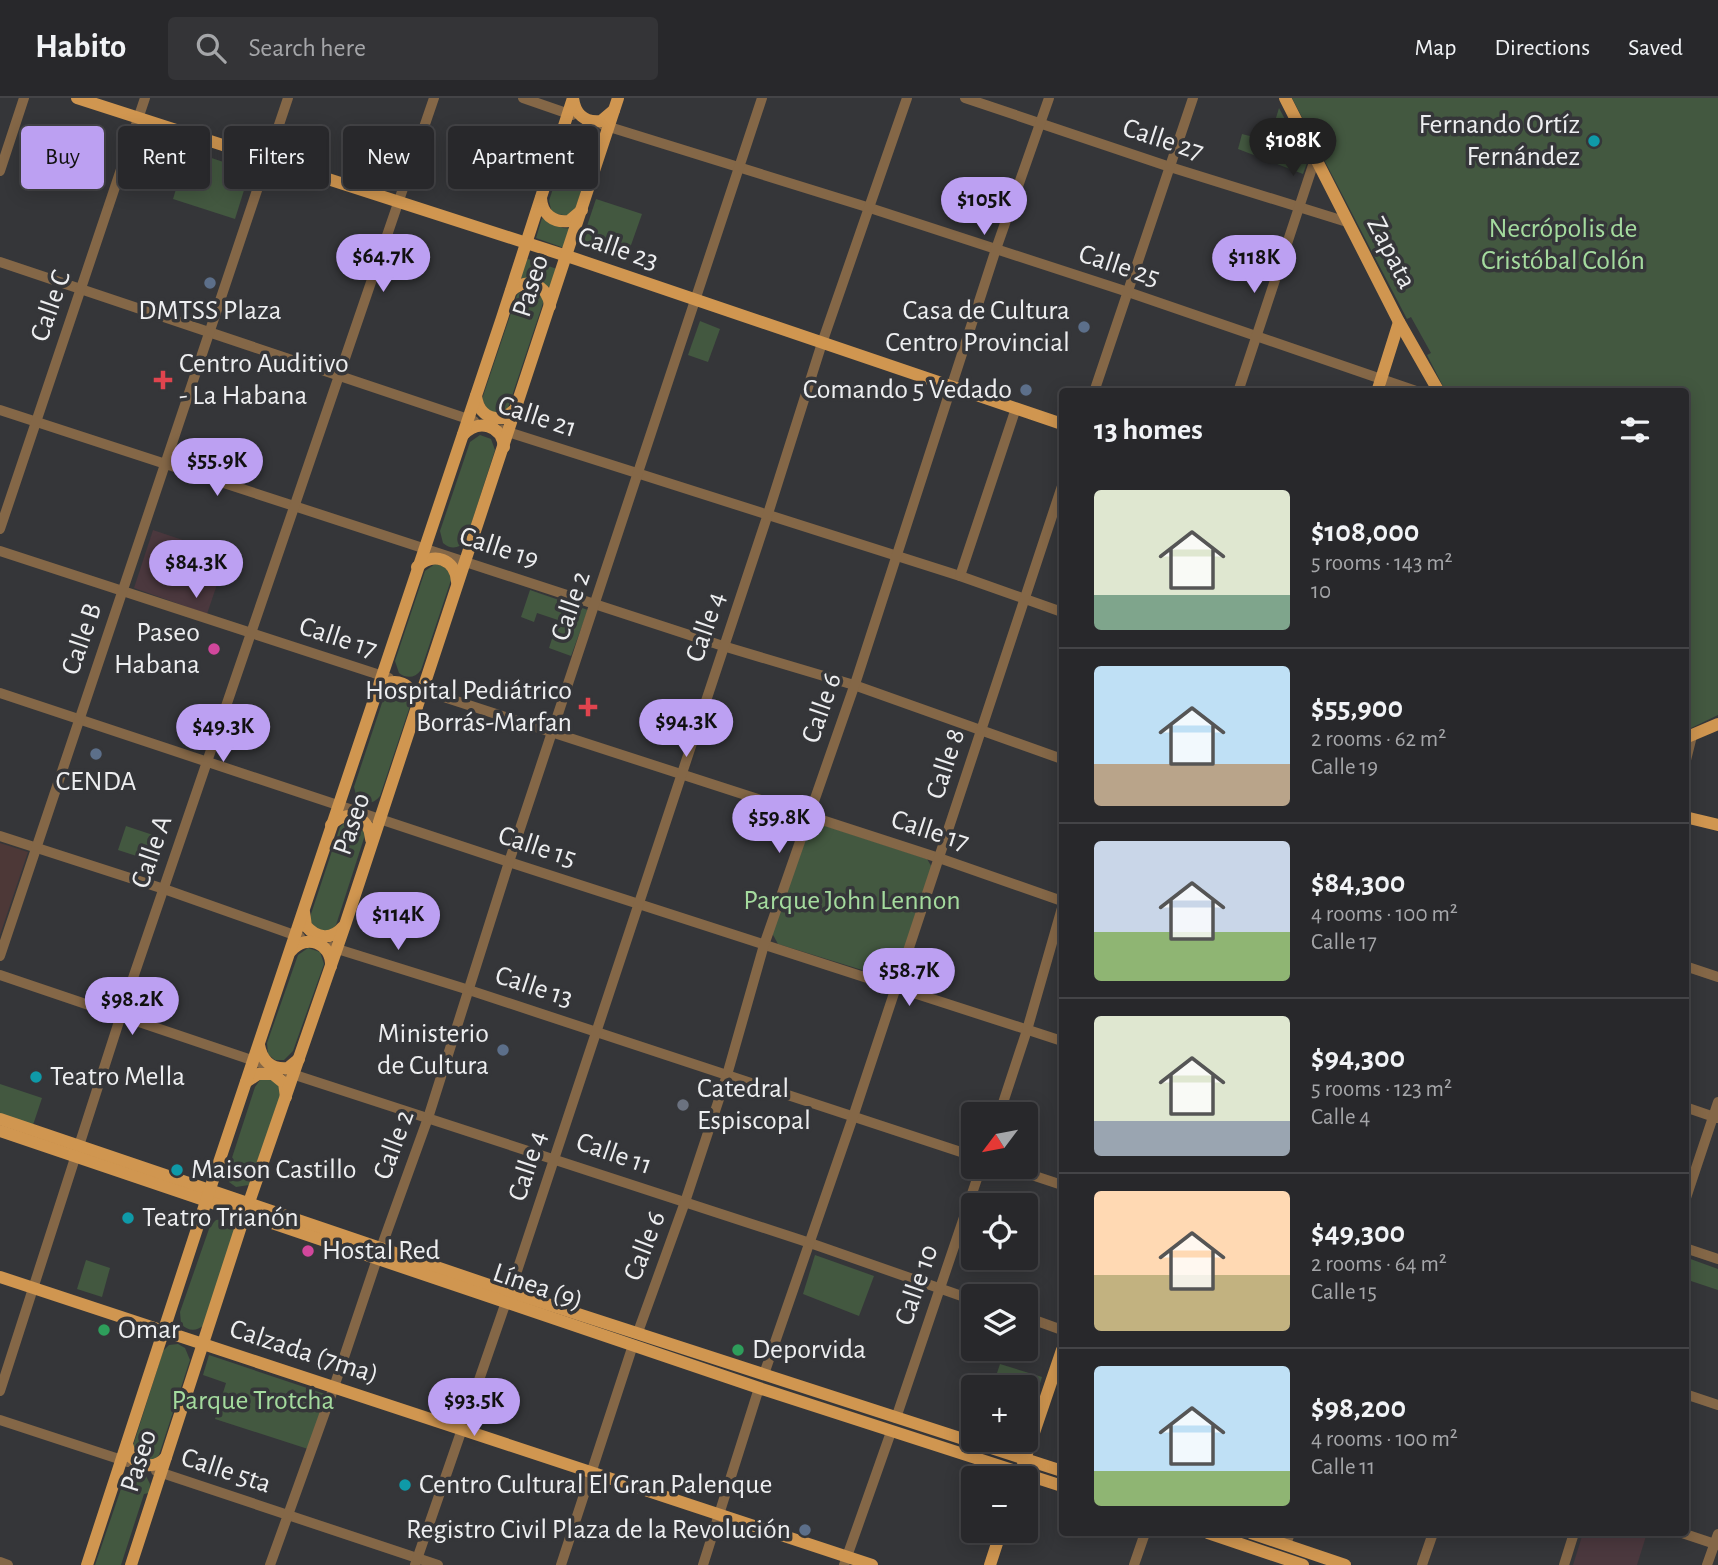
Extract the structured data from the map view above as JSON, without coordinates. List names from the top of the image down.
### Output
{
  "streets": {
    "main road": [
      "Calle 23",
      "Zapata",
      "Paseo",
      "Línea (9)",
      "Calzada (7ma)"
    ],
    "street": [
      "Calle 27",
      "Calle 25",
      "Calle C",
      "Calle 21",
      "Calle 19",
      "Calle 2",
      "Calle 4",
      "Calle 17",
      "Calle B",
      "Calle 6",
      "Calle 8",
      "Calle 15",
      "Calle A",
      "Calle 13",
      "Calle 11",
      "Calle 10",
      "Calle 5ta"
    ]
  },
  "crossings": [
    ["Calle 27", "Zapata"],
    ["Calle 27", "Calle 6"],
    ["Calle 23", "Paseo"],
    ["Calle 23", "Calle C"],
    ["Calle 23", "Calle 2"],
    ["Calle 23", "Calle 4"],
    ["Calle 23", "Calle 6"],
    ["Calle 23", "Calle A"],
    ["Calle 25", "Paseo"],
    ["Calle 25", "Calle 2"],
    ["Calle 25", "Calle 4"],
    ["Calle 25", "Calle 6"],
    ["Paseo", "Calle 21"],
    ["Paseo", "Calle 19"],
    ["Paseo", "Calle 17"],
    ["Paseo", "Calle 15"],
    ["Paseo", "Calle 13"],
    ["Paseo", "Calle 11"],
    ["Paseo", "Línea (9)"],
    ["Paseo", "Calzada (7ma)"],
    ["Paseo", "Calle 5ta"],
    ["Calle C", "Calle 21"],
    ["Calle C", "Calle 19"],
    ["Calle 21", "Calle 2"],
    ["Calle 21", "Calle 4"],
    ["Calle 21", "Calle B"],
    ["Calle 21", "Calle 6"],
    ["Calle 21", "Calle 8"],
    ["Calle 21", "Calle A"],
    ["Calle 19", "Calle 2"],
    ["Calle 19", "Calle 4"],
    ["Calle 19", "Calle B"],
    ["Calle 19", "Calle 6"],
    ["Calle 19", "Calle 8"],
    ["Calle 19", "Calle A"],
    ["Calle 2", "Calle 17"],
    ["Calle 2", "Calle 15"],
    ["Calle 2", "Calle 13"],
    ["Calle 2", "Calle 11"],
    ["Calle 2", "Línea (9)"],
    ["Calle 2", "Calzada (7ma)"],
    ["Calle 2", "Calle 5ta"],
    ["Calle 4", "Calle 17"],
    ["Calle 4", "Calle 15"],
    ["Calle 4", "Calle 13"],
    ["Calle 4", "Calle 11"],
    ["Calle 4", "Línea (9)"],
    ["Calle 4", "Calzada (7ma)"],
    ["Calle 4", "Calle 5ta"],
    ["Calle 17", "Calle B"],
    ["Calle 17", "Calle 6"],
    ["Calle 17", "Calle 8"],
    ["Calle 17", "Calle A"],
    ["Calle B", "Calle 15"],
    ["Calle B", "Calle 13"],
    ["Calle 6", "Calle 15"],
    ["Calle 6", "Calle 13"],
    ["Calle 6", "Calle 11"],
    ["Calle 6", "Línea (9)"],
    ["Calle 6", "Calzada (7ma)"],
    ["Calle 8", "Calle 15"],
    ["Calle 8", "Calle 13"],
    ["Calle 8", "Calle 11"],
    ["Calle 8", "Línea (9)"],
    ["Calle 15", "Calle A"],
    ["Calle A", "Calle 13"],
    ["Calle A", "Calle 11"],
    ["Calle A", "Línea (9)"],
    ["Calle A", "Calzada (7ma)"],
    ["Calle 11", "Calle 10"],
    ["Calle 10", "Línea (9)"]
  ],
  "parks": ["Necrópolis de Cristóbal Colón", "Parque John Lennon", "Parque Trotcha"],
  "places": {
    "other": [
      "Fernando Ortíz Fernández",
      "DMTSS Plaza",
      "Casa de Cultura Centro Provincial",
      "Comando 5 Vedado",
      "Paseo Habana",
      "CENDA",
      "Ministerio de Cultura",
      "Teatro Mella",
      "Catedral Espiscopal",
      "Maison Castillo",
      "Teatro Trianón",
      "Hostal Red",
      "Omar",
      "Deporvida",
      "Centro Cultural El Gran Palenque",
      "Registro Civil Plaza de la Revolución"
    ],
    "health": ["Centro Auditivo - La Habana", "Hospital Pediátrico Borrás-Marfan"]
  },
  "north": "bottom left",
  "page": {
    "header": "Habito",
    "search": "Search here",
    "nav": ["Map", "Directions", "Saved"],
    "price": [
      "$108K",
      "$105K",
      "$64.7K",
      "$118K",
      "$55.9K",
      "$84.3K",
      "$94.3K",
      "$49.3K",
      "$59.8K",
      "$114K",
      "$58.7K",
      "$98.2K",
      "$93.5K"
    ],
    "chip": [
      "Buy",
      "Rent",
      "Filters",
      "New",
      "Apartment"
    ],
    "heading": "13 homes",
    "list": [
      {
        "name": "$108,000",
        "note": "5 rooms · 143 m² · 10"
      },
      {
        "name": "$55,900",
        "note": "2 rooms · 62 m² · Calle 19"
      },
      {
        "name": "$84,300",
        "note": "4 rooms · 100 m² · Calle 17"
      },
      {
        "name": "$94,300",
        "note": "5 rooms · 123 m² · Calle 4"
      },
      {
        "name": "$49,300",
        "note": "2 rooms · 64 m² · Calle 15"
      },
      {
        "name": "$98,200",
        "note": "4 rooms · 100 m² · Calle 11"
      }
    ],
    "map_buttons": ["+", "−"]
  }
}
